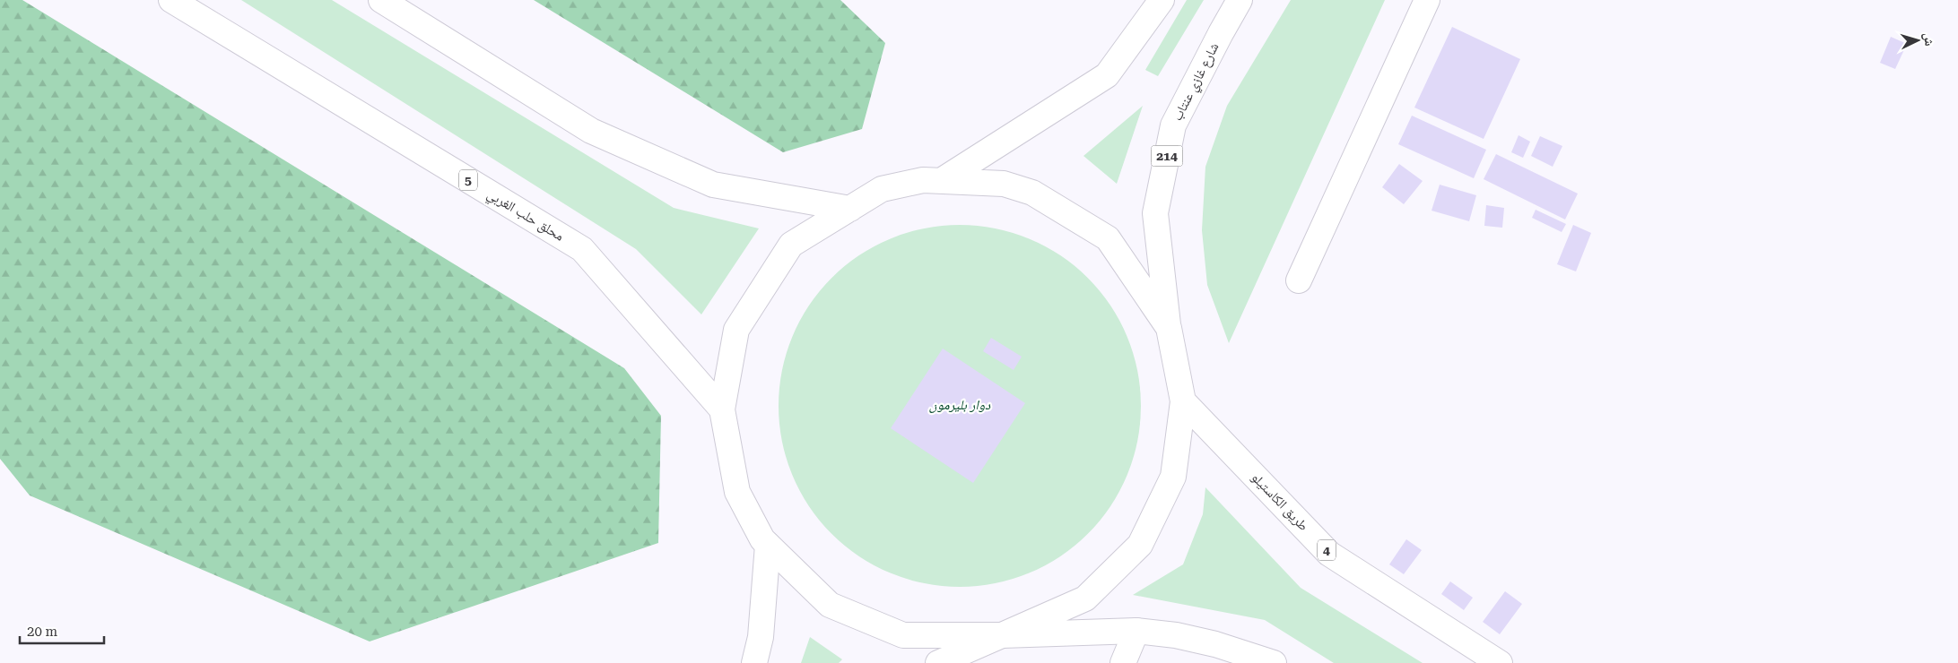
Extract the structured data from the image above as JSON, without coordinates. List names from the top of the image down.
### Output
{
  "streets": {
    "main road": [
      "شارع غازي عنتاب",
      "214",
      "5",
      "محلق حلب الغربي",
      "طريق الكاستيلو",
      "4"
    ]
  },
  "crossings": [
    ["شارع غازي عنتاب", "طريق الكاستيلو"]
  ],
  "parks": ["دوار بليرمون"],
  "scale_bar": "20 m",
  "north": "right"
}
